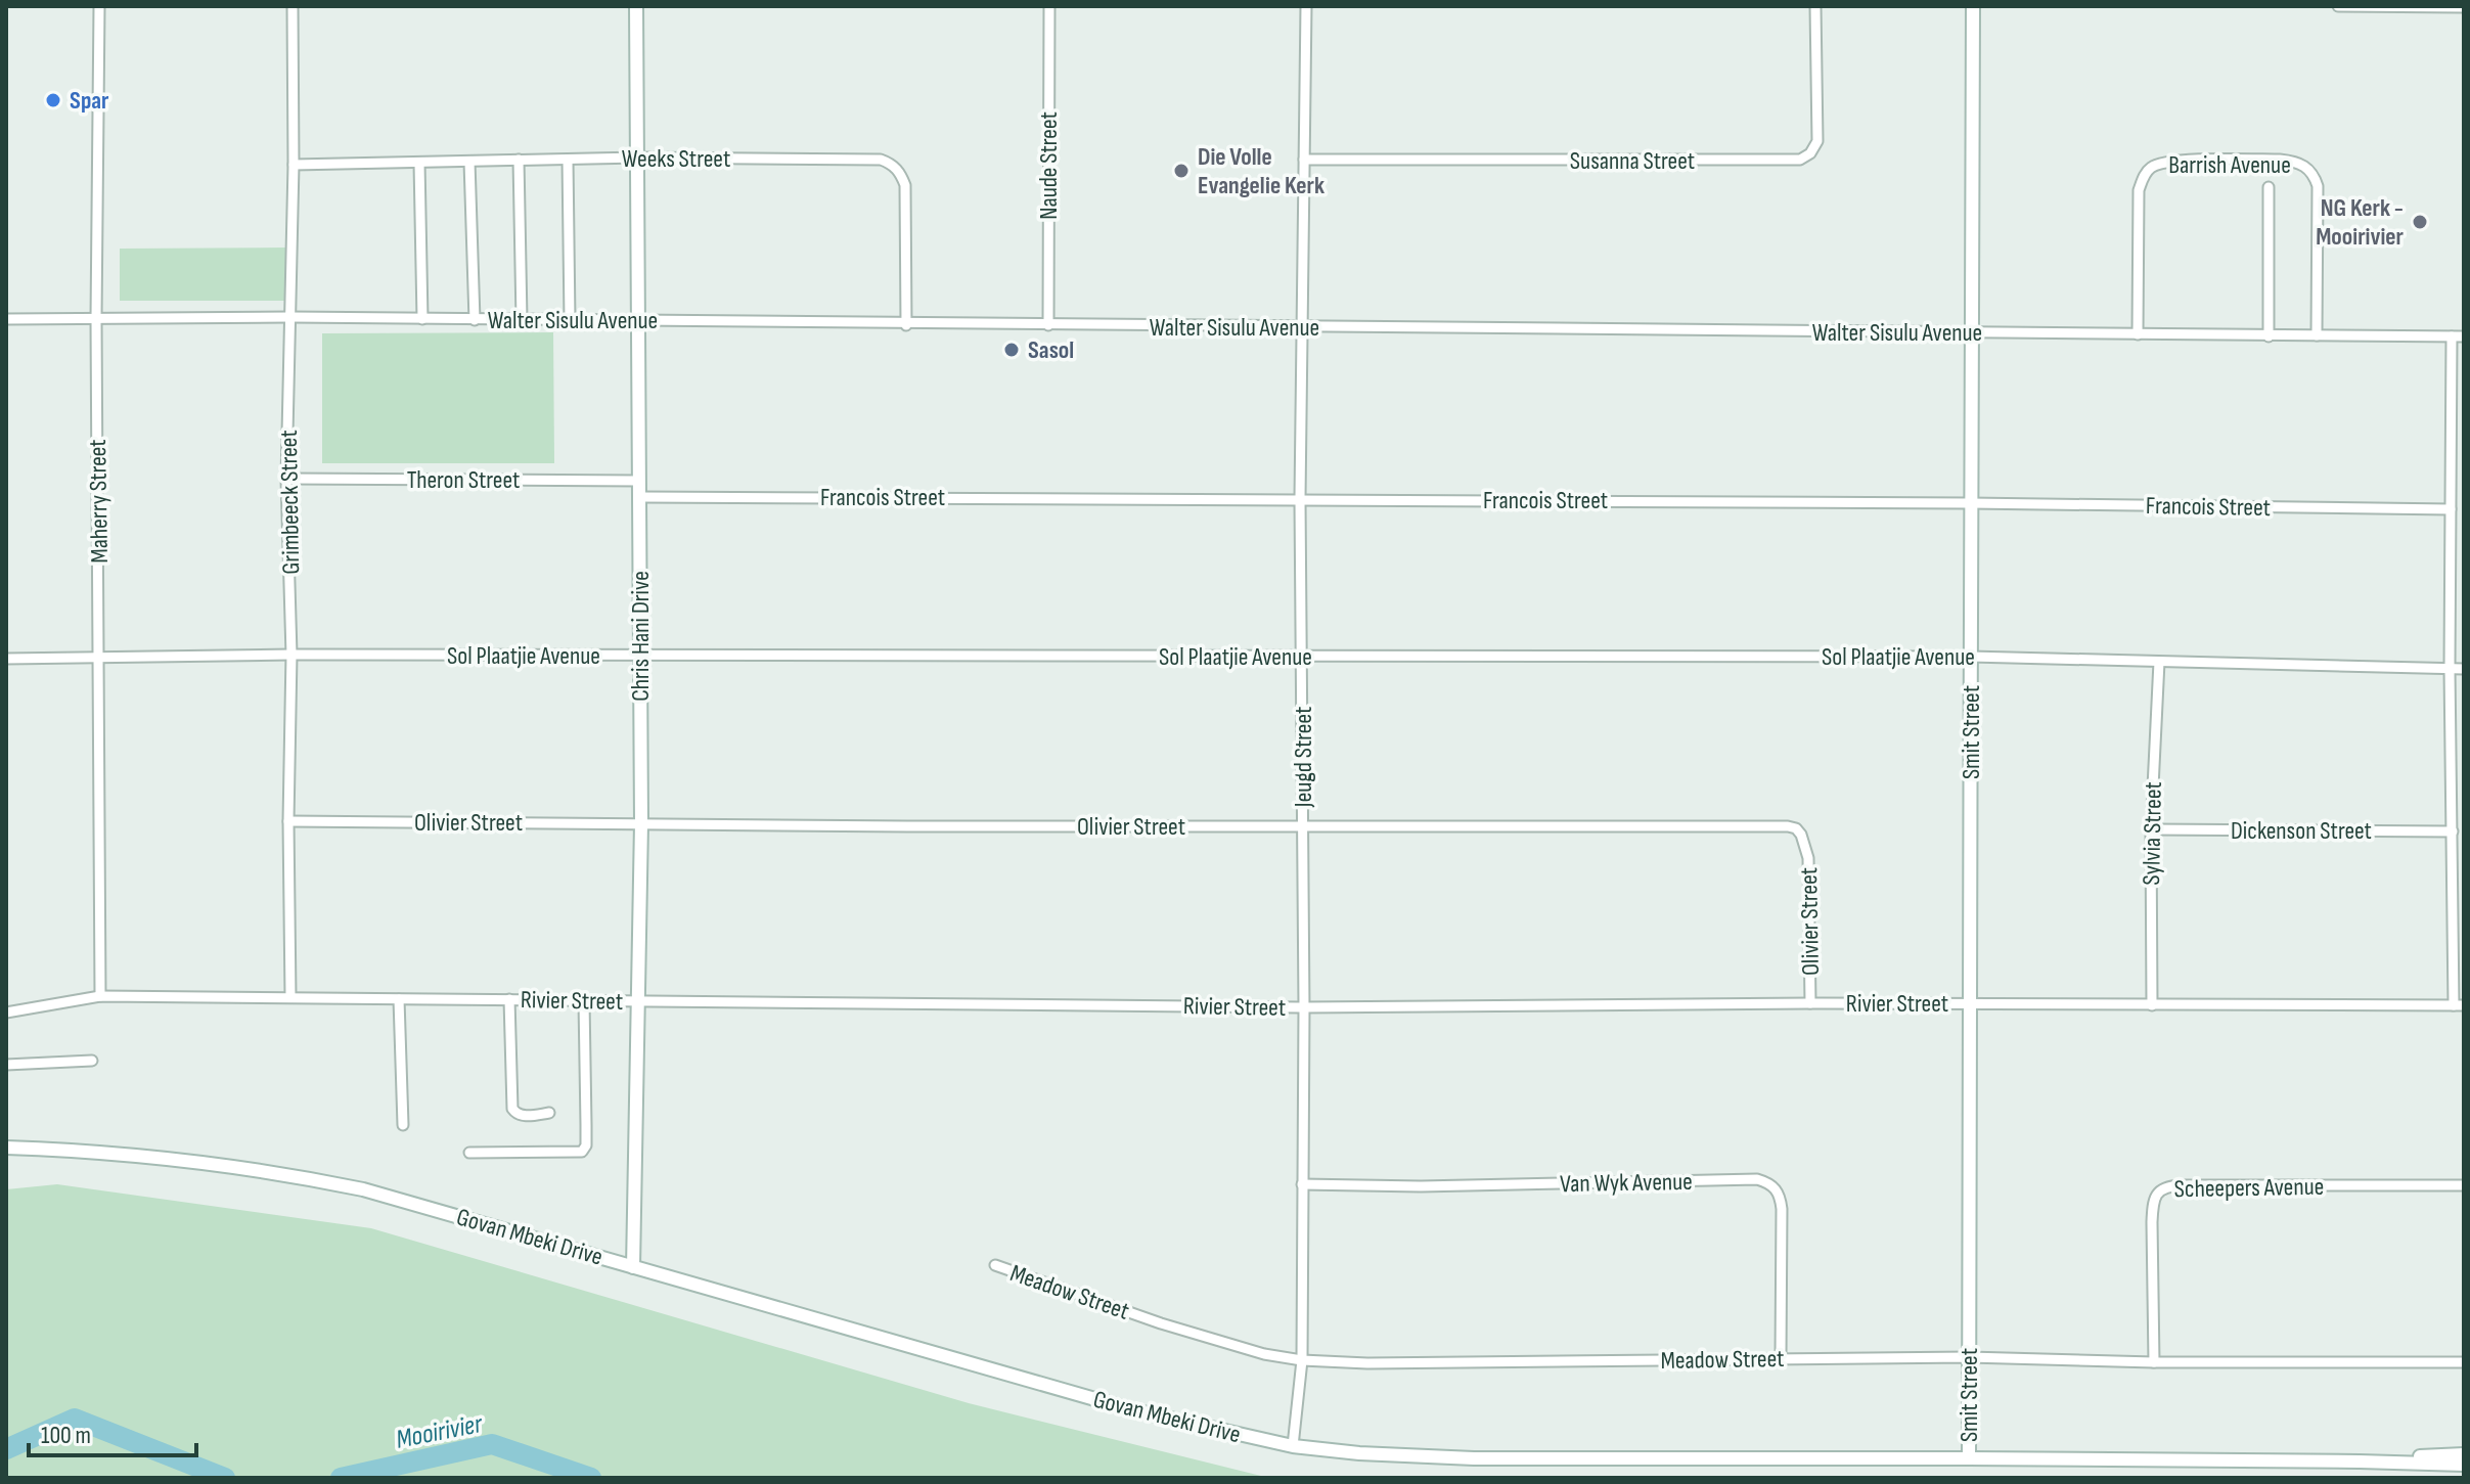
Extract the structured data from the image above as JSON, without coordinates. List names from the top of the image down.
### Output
{
  "streets": {
    "street": [
      "Weeks Street",
      "Susanna Street",
      "Barrish Avenue",
      "Naude Street",
      "Walter Sisulu Avenue",
      "Theron Street",
      "Francois Street",
      "Maherry Street",
      "Grimbeeck Street",
      "Chris Hani Drive",
      "Sol Plaatjie Avenue",
      "Smit Street",
      "Jeugd Street",
      "Olivier Street",
      "Dickenson Street",
      "Sylvia Street",
      "Rivier Street",
      "Van Wyk Avenue",
      "Scheepers Avenue",
      "Govan Mbeki Drive",
      "Meadow Street"
    ]
  },
  "crossings": [
    ["Weeks Street", "Walter Sisulu Avenue"],
    ["Weeks Street", "Grimbeeck Street"],
    ["Weeks Street", "Chris Hani Drive"],
    ["Susanna Street", "Jeugd Street"],
    ["Barrish Avenue", "Walter Sisulu Avenue"],
    ["Naude Street", "Walter Sisulu Avenue"],
    ["Walter Sisulu Avenue", "Maherry Street"],
    ["Walter Sisulu Avenue", "Grimbeeck Street"],
    ["Walter Sisulu Avenue", "Chris Hani Drive"],
    ["Walter Sisulu Avenue", "Smit Street"],
    ["Walter Sisulu Avenue", "Jeugd Street"],
    ["Theron Street", "Grimbeeck Street"],
    ["Theron Street", "Chris Hani Drive"],
    ["Francois Street", "Chris Hani Drive"],
    ["Francois Street", "Smit Street"],
    ["Francois Street", "Jeugd Street"],
    ["Maherry Street", "Sol Plaatjie Avenue"],
    ["Maherry Street", "Rivier Street"],
    ["Grimbeeck Street", "Sol Plaatjie Avenue"],
    ["Grimbeeck Street", "Olivier Street"],
    ["Grimbeeck Street", "Rivier Street"],
    ["Chris Hani Drive", "Sol Plaatjie Avenue"],
    ["Chris Hani Drive", "Olivier Street"],
    ["Chris Hani Drive", "Rivier Street"],
    ["Chris Hani Drive", "Govan Mbeki Drive"],
    ["Sol Plaatjie Avenue", "Smit Street"],
    ["Sol Plaatjie Avenue", "Jeugd Street"],
    ["Sol Plaatjie Avenue", "Sylvia Street"],
    ["Smit Street", "Rivier Street"],
    ["Smit Street", "Govan Mbeki Drive"],
    ["Smit Street", "Meadow Street"],
    ["Jeugd Street", "Olivier Street"],
    ["Jeugd Street", "Rivier Street"],
    ["Jeugd Street", "Van Wyk Avenue"],
    ["Jeugd Street", "Govan Mbeki Drive"],
    ["Jeugd Street", "Meadow Street"],
    ["Olivier Street", "Rivier Street"],
    ["Dickenson Street", "Sylvia Street"],
    ["Sylvia Street", "Rivier Street"],
    ["Van Wyk Avenue", "Meadow Street"],
    ["Scheepers Avenue", "Meadow Street"]
  ],
  "water": ["Mooirivier"],
  "places": [
    "Spar",
    "Die Volle Evangelie Kerk",
    "NG Kerk - Mooirivier",
    "Sasol"
  ],
  "scale_bar": "100 m"
}
